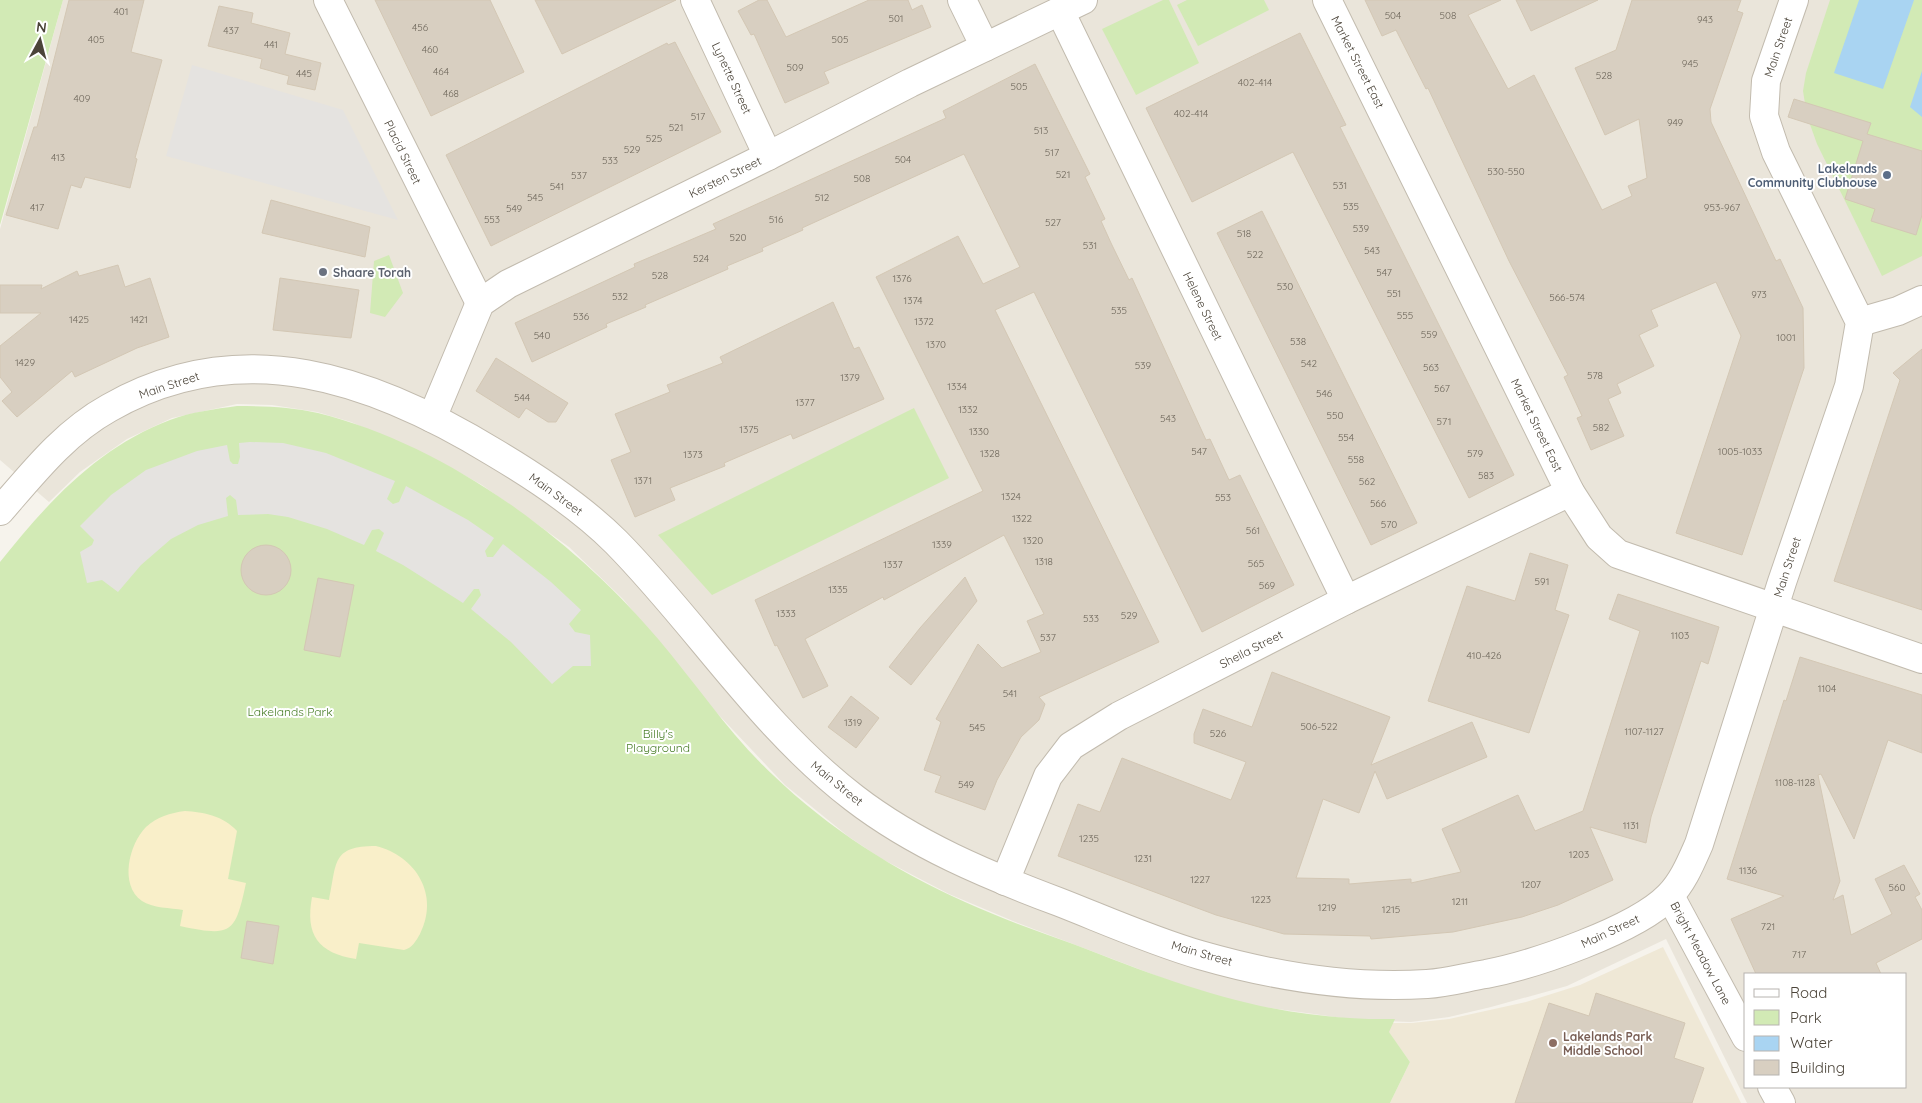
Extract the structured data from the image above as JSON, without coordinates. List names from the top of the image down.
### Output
{
  "streets": {
    "street": [
      "Main Street",
      "Market Street East",
      "Lynette Street",
      "Placid Street",
      "Kersten Street",
      "Helene Street",
      "Sheila Street",
      "Bright Meadow Lane"
    ]
  },
  "crossings": [
    ["Main Street", "Market Street East"],
    ["Main Street", "Sheila Street"],
    ["Main Street", "Bright Meadow Lane"],
    ["Market Street East", "Sheila Street"],
    ["Lynette Street", "Kersten Street"],
    ["Placid Street", "Kersten Street"],
    ["Kersten Street", "Helene Street"],
    ["Helene Street", "Sheila Street"]
  ],
  "parks": ["Lakelands Park", "Billy's Playground"],
  "places": ["Lakelands Community Clubhouse", "Shaare Torah", "Lakelands Park Middle School"],
  "house_numbers": [
    "401",
    "504",
    "508",
    "501",
    "943",
    "456",
    "437",
    "405",
    "505",
    "441",
    "460",
    "945",
    "509",
    "464",
    "445",
    "528",
    "402-414",
    "505",
    "468",
    "409",
    "402-414",
    "517",
    "949",
    "521",
    "513",
    "525",
    "529",
    "517",
    "413",
    "504",
    "533",
    "530-550",
    "521",
    "537",
    "508",
    "531",
    "541",
    "545",
    "512",
    "535",
    "417",
    "953-967",
    "549",
    "553",
    "516",
    "527",
    "539",
    "518",
    "520",
    "531",
    "543",
    "522",
    "524",
    "547",
    "528",
    "1376",
    "530",
    "551",
    "973",
    "532",
    "566-574",
    "1374",
    "535",
    "555",
    "536",
    "1425",
    "1421",
    "1372",
    "559",
    "540",
    "1001",
    "538",
    "1370",
    "1429",
    "542",
    "539",
    "563",
    "578",
    "1379",
    "1334",
    "567",
    "546",
    "544",
    "1377",
    "1332",
    "550",
    "543",
    "571",
    "582",
    "1375",
    "1330",
    "554",
    "547",
    "1005-1033",
    "1328",
    "579",
    "1373",
    "558",
    "583",
    "1371",
    "562",
    "1324",
    "553",
    "566",
    "1322",
    "570",
    "561",
    "1320",
    "1339",
    "1318",
    "565",
    "1337",
    "591",
    "569",
    "1335",
    "1333",
    "529",
    "533",
    "1103",
    "537",
    "410-426",
    "1104",
    "541",
    "1319",
    "506-522",
    "545",
    "1107-1127",
    "526",
    "1108-1128",
    "549",
    "1131",
    "1235",
    "1203",
    "1231",
    "1136",
    "1227",
    "1207",
    "560",
    "1223",
    "1211",
    "1219",
    "1215",
    "721",
    "717"
  ],
  "legend": [
    "Road",
    "Park",
    "Water",
    "Building"
  ],
  "north": "top"
}
